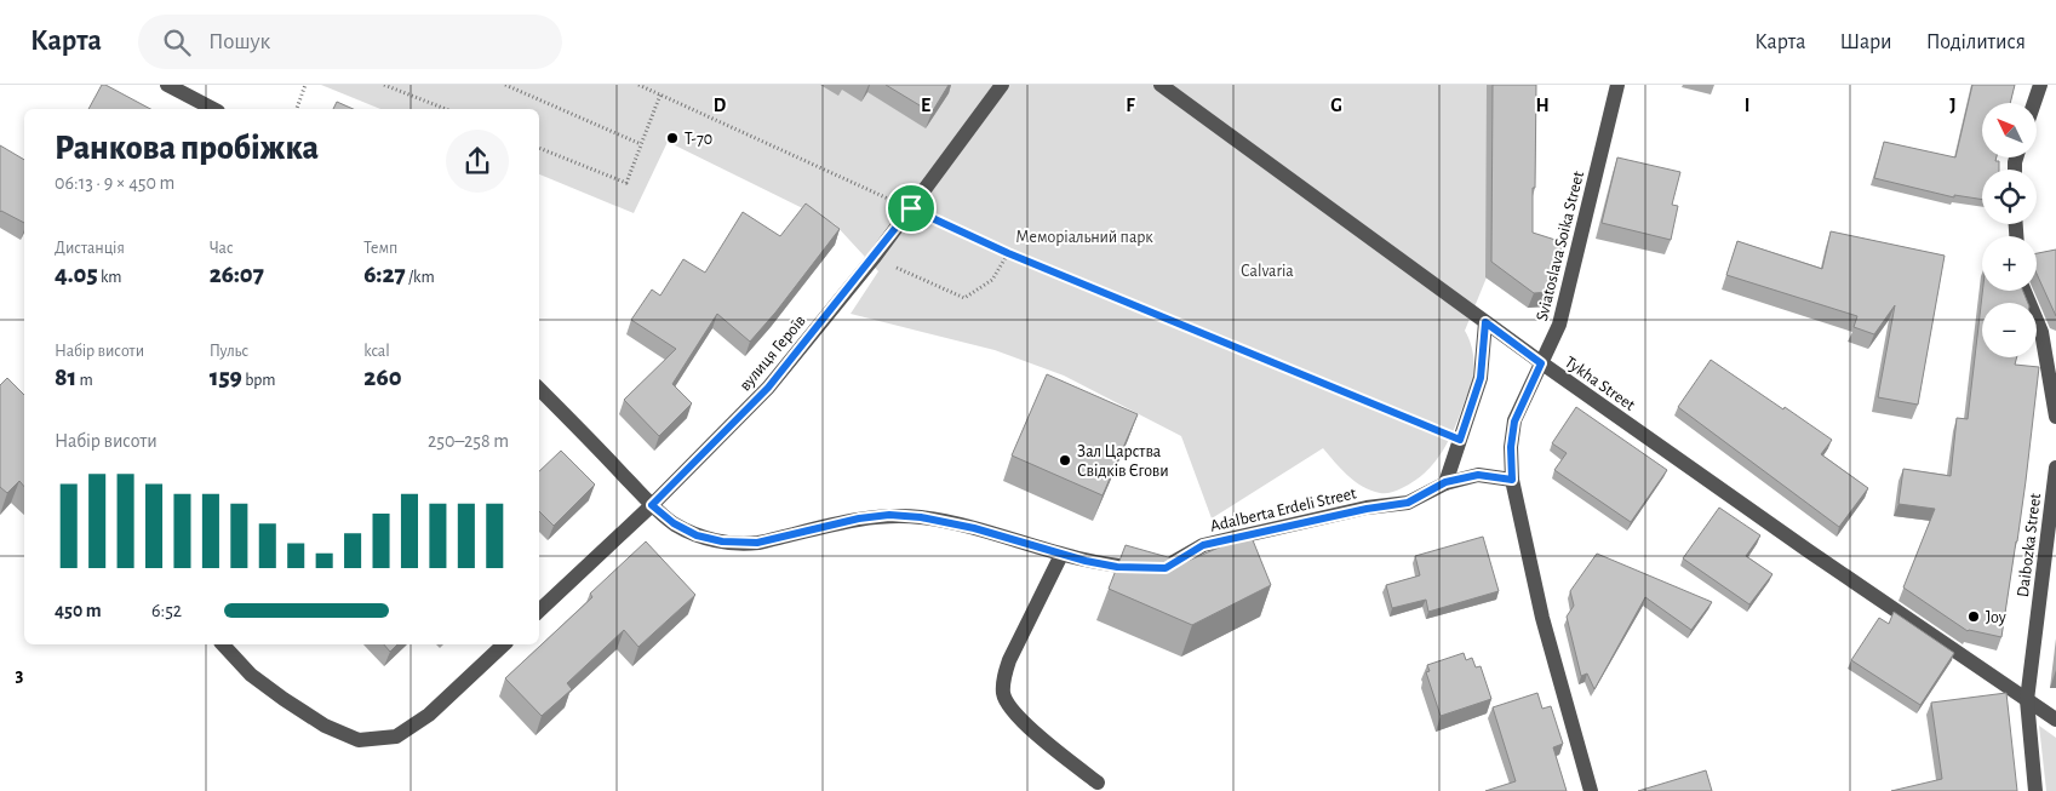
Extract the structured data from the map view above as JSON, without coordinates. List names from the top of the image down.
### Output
{
  "streets": {
    "street": [
      "Sviatoslava Soika Street",
      "вулиця Героїв",
      "Tykha Street",
      "Adalberta Erdeli Street",
      "Daibozka Street"
    ]
  },
  "crossings": [
    ["Sviatoslava Soika Street", "Tykha Street"],
    ["Sviatoslava Soika Street", "Adalberta Erdeli Street"],
    ["вулиця Героїв", "Adalberta Erdeli Street"],
    ["Tykha Street", "Daibozka Street"]
  ],
  "parks": ["Меморіальний парк", "Calvaria"],
  "places": ["Т-70", "Зал Царства Свідків Єгови", "Joy"],
  "north": "top left",
  "page": {
    "header": "Карта",
    "search": "Пошук",
    "nav": ["Карта", "Шари", "Поділитися"],
    "map_buttons": ["+", "−"],
    "heading": ["Ранкова пробіжка", "06:13 · 9 × 450 m"],
    "stats": [
      ["Дистанція", "4.05 km"],
      ["Час", "26:07"],
      ["Темп", "6:27 /km"],
      ["Набір висоти", "81 m"],
      ["Пульс", "159 bpm"],
      ["kcal", "260"]
    ],
    "chart": ["Набір висоти", "250–258 m"],
    "list": [
      {
        "name": "450 m",
        "note": "6:52"
      }
    ]
  },
  "grid": {
    "columns": [
      "D",
      "E",
      "F",
      "G",
      "H",
      "I",
      "J"
    ],
    "rows": ["3"]
  }
}
